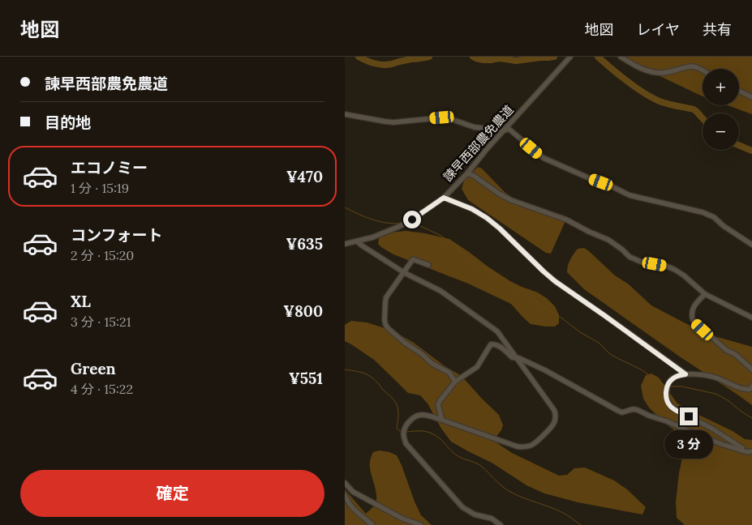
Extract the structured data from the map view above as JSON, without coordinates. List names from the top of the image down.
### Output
{
  "streets": {
    "street": ["諫早西部農免農道"]
  },
  "page": {
    "header": "地図",
    "nav": ["地図", "レイヤ", "共有"],
    "banner": ["諫早西部農免農道", "目的地"],
    "map_buttons": ["+", "−"],
    "list": [
      {
        "name": "エコノミー",
        "note": "1 分 · 15:19",
        "value": "¥470"
      },
      {
        "name": "コンフォート",
        "note": "2 分 · 15:20",
        "value": "¥635"
      },
      {
        "name": "XL",
        "note": "3 分 · 15:21",
        "value": "¥800"
      },
      {
        "name": "Green",
        "note": "4 分 · 15:22",
        "value": "¥551"
      }
    ],
    "bubble": "3 分",
    "buttons": "確定"
  }
}
